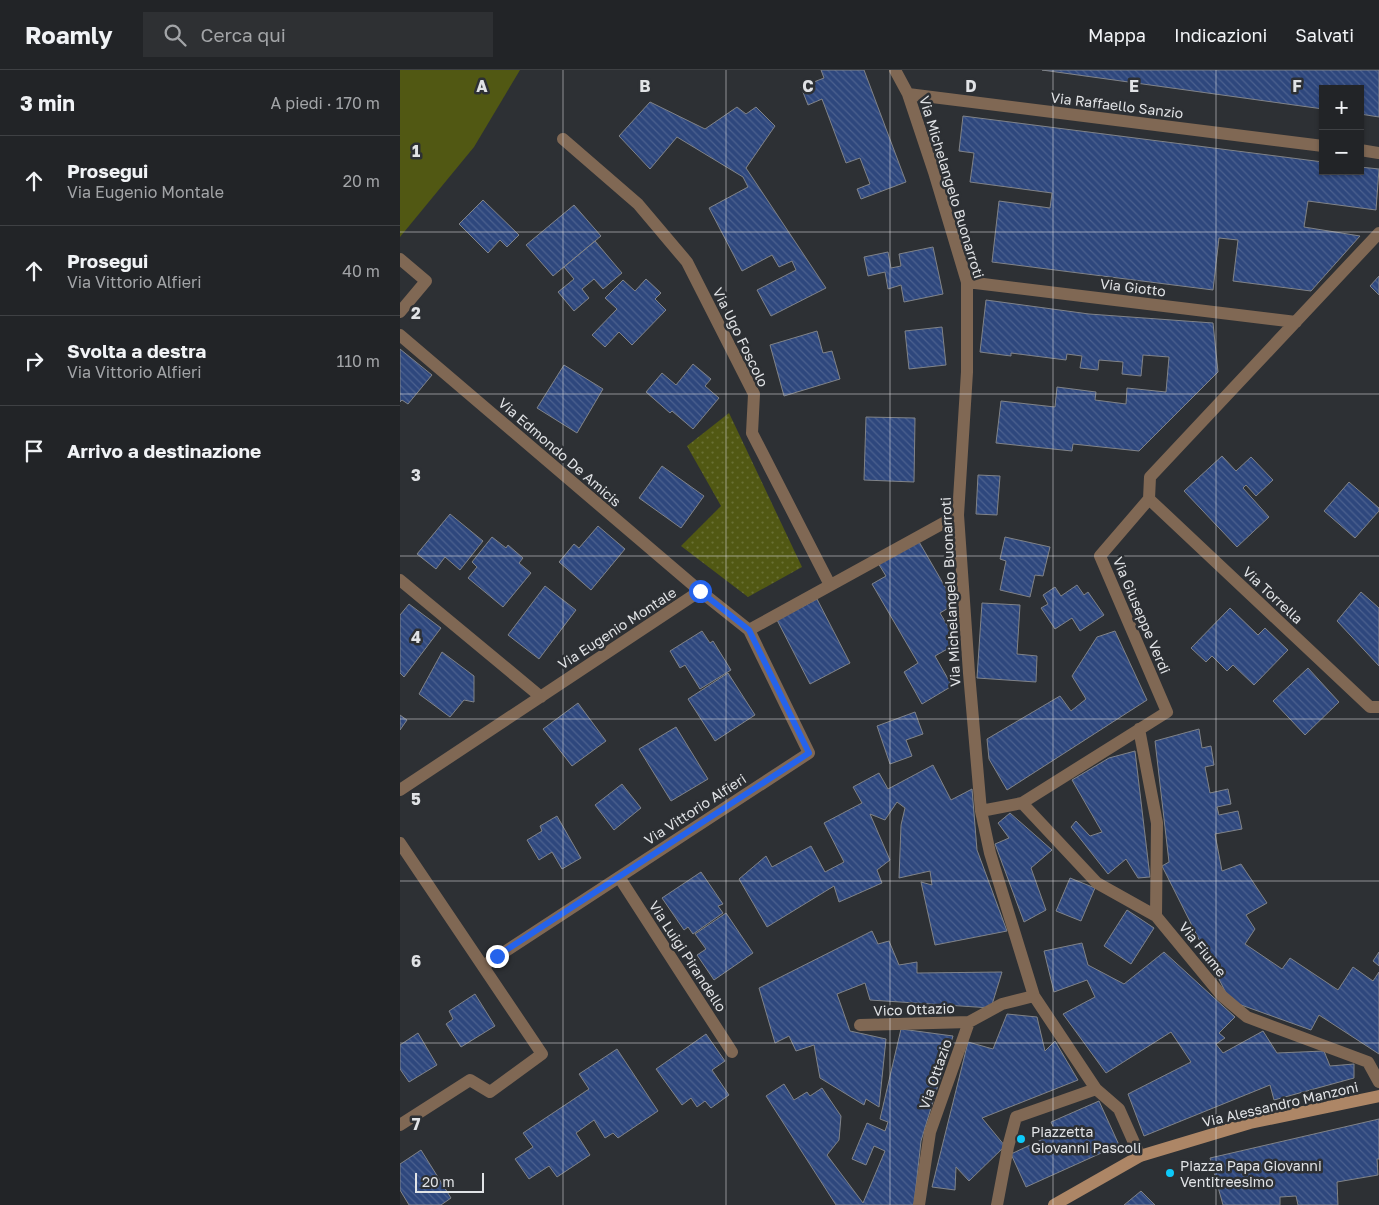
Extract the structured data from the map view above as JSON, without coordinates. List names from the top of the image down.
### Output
{
  "streets": {
    "main road": ["Via Alessandro Manzoni"],
    "street": [
      "Via Raffaello Sanzio",
      "Via Michelangelo Buonarroti",
      "Via Giotto",
      "Via Ugo Foscolo",
      "Via Edmondo De Amicis",
      "Via Torrella",
      "Via Giuseppe Verdi",
      "Via Eugenio Montale",
      "Via Vittorio Alfieri",
      "Via Fiume",
      "Via Luigi Pirandello",
      "Vico Ottazio",
      "Via Ottazio"
    ]
  },
  "crossings": [
    ["Via Raffaello Sanzio", "Via Michelangelo Buonarroti"],
    ["Via Michelangelo Buonarroti", "Via Giotto"],
    ["Via Michelangelo Buonarroti", "Via Alessandro Manzoni"],
    ["Via Edmondo De Amicis", "Via Eugenio Montale"],
    ["Via Torrella", "Via Giuseppe Verdi"],
    ["Via Vittorio Alfieri", "Via Luigi Pirandello"],
    ["Vico Ottazio", "Via Ottazio"]
  ],
  "places": ["Piazzetta Giovanni Pascoli", "Piazza Papa Giovanni Ventitreesimo"],
  "scale_bar": "20 m",
  "page": {
    "header": "Roamly",
    "search": "Cerca qui",
    "nav": ["Mappa", "Indicazioni", "Salvati"],
    "heading": ["3 min", "A piedi · 170 m"],
    "map_buttons": ["+", "−"],
    "list": [
      ["Prosegui", "Via Eugenio Montale", "20 m"],
      ["Prosegui", "Via Vittorio Alfieri", "40 m"],
      ["Svolta a destra", "Via Vittorio Alfieri", "110 m"],
      "Arrivo a destinazione"
    ],
    "scale": "20 m"
  },
  "grid": {
    "columns": [
      "A",
      "B",
      "C",
      "D",
      "E",
      "F"
    ],
    "rows": [
      "1",
      "2",
      "3",
      "4",
      "5",
      "6",
      "7"
    ]
  }
}
